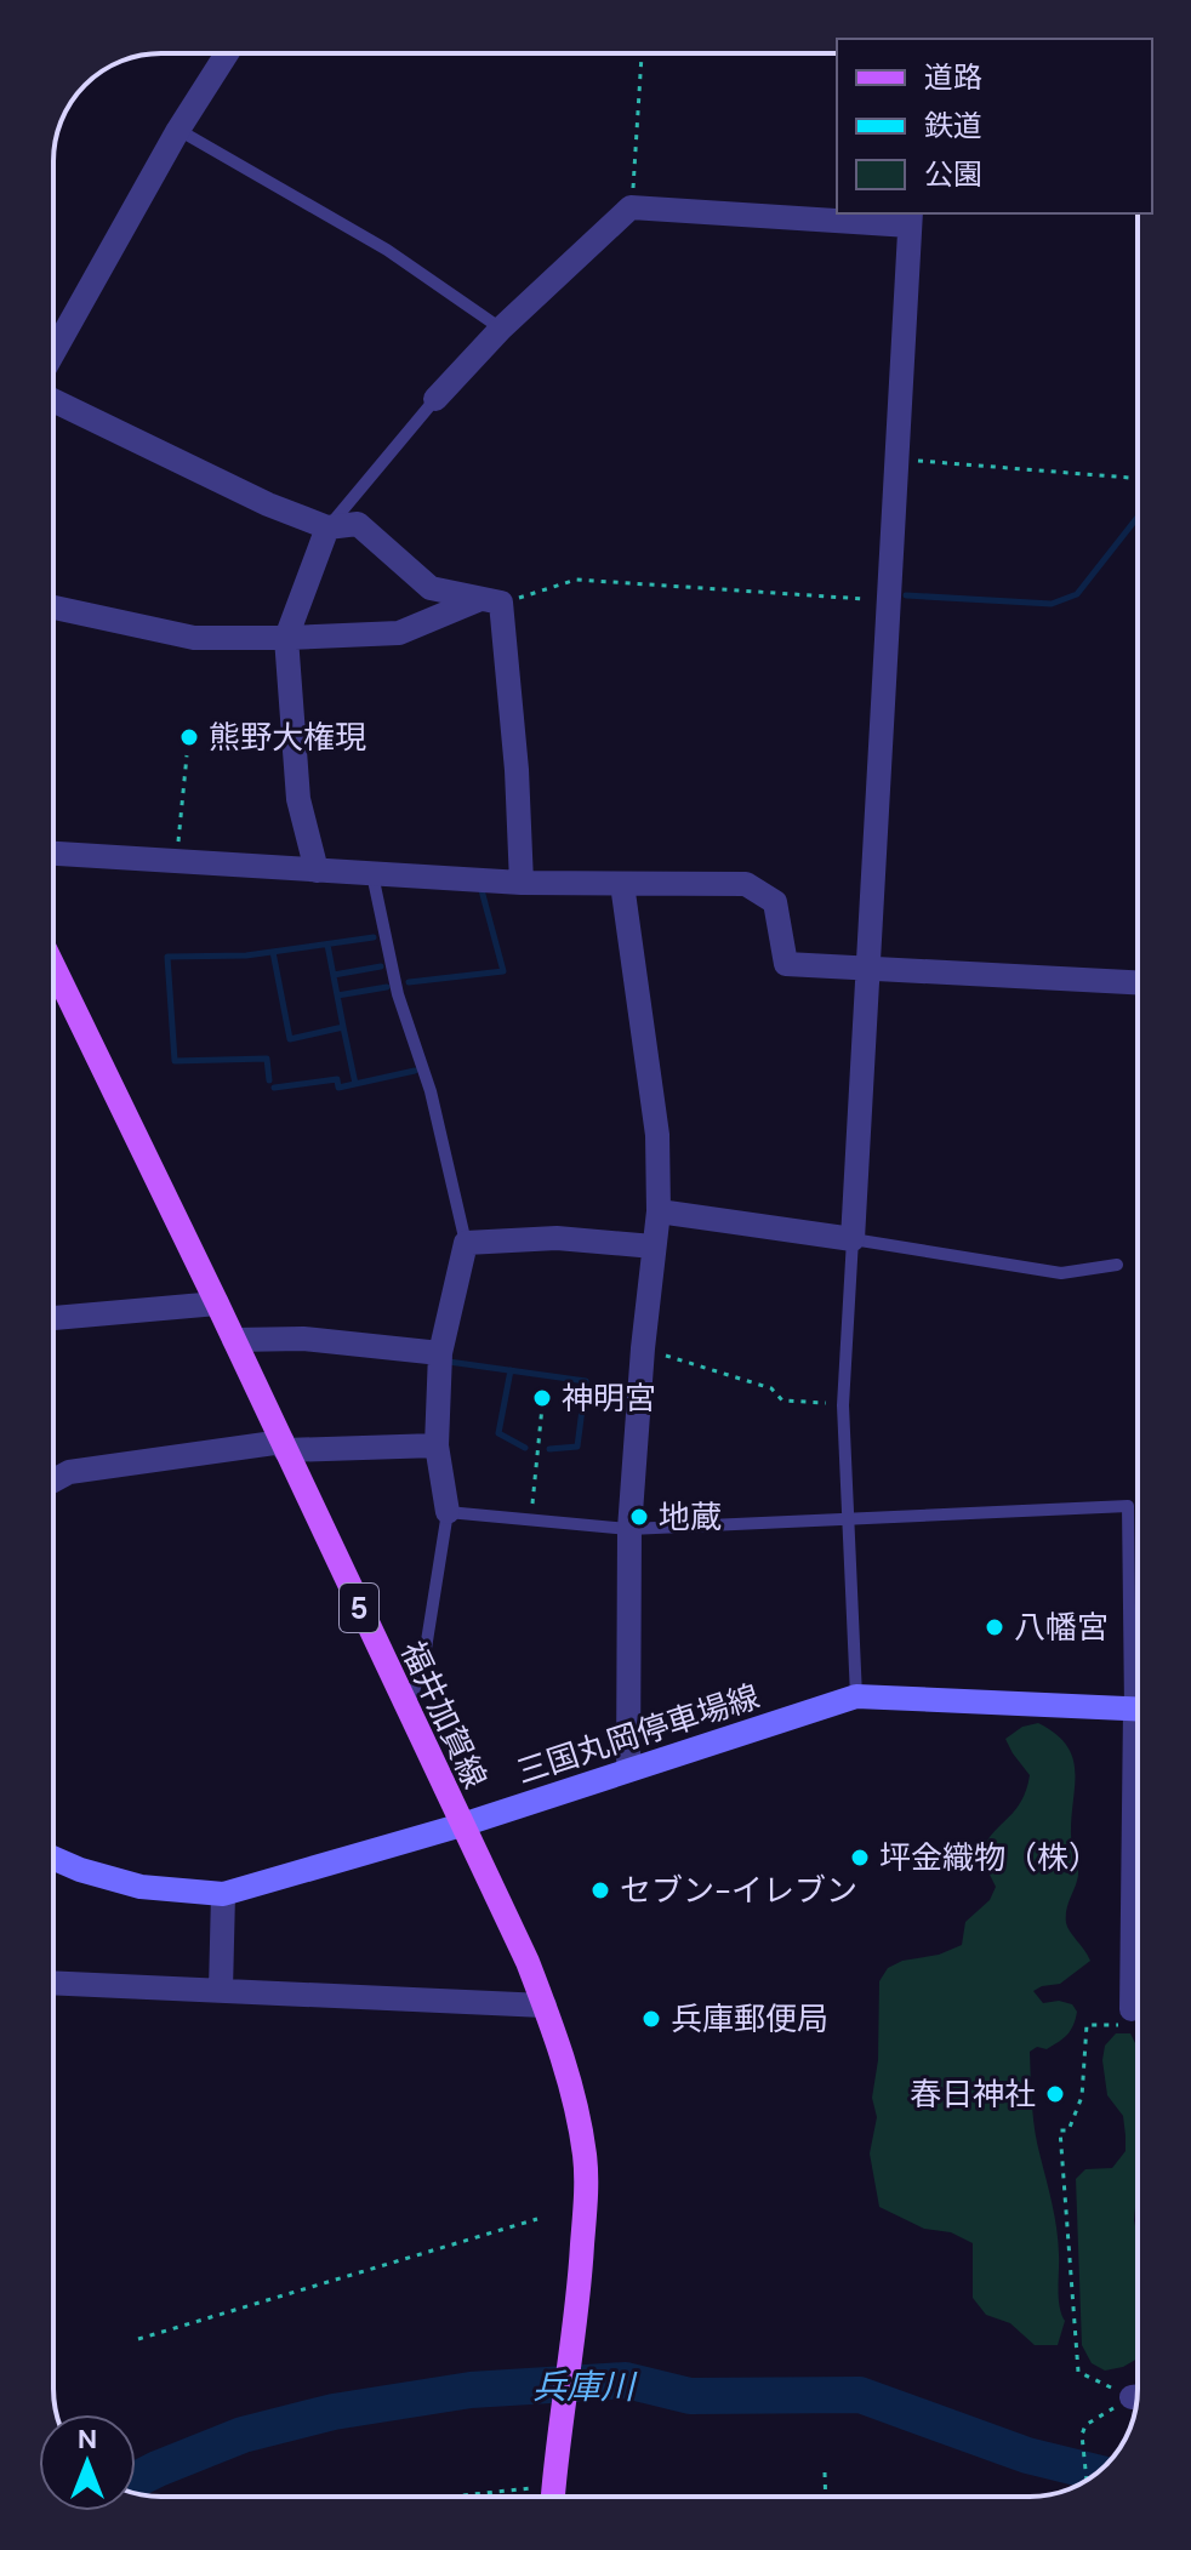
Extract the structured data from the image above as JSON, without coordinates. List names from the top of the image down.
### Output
{
  "streets": {
    "main road": ["5", "福井加賀線", "三国丸岡停車場線"]
  },
  "crossings": [
    ["福井加賀線", "三国丸岡停車場線"]
  ],
  "water": ["兵庫川"],
  "places": [
    "熊野大権現",
    "神明宮",
    "地蔵",
    "八幡宮",
    "坪金織物（株）",
    "セブン-イレブン",
    "兵庫郵便局",
    "春日神社"
  ],
  "legend": ["道路", "鉄道", "公園"],
  "north": "top"
}
